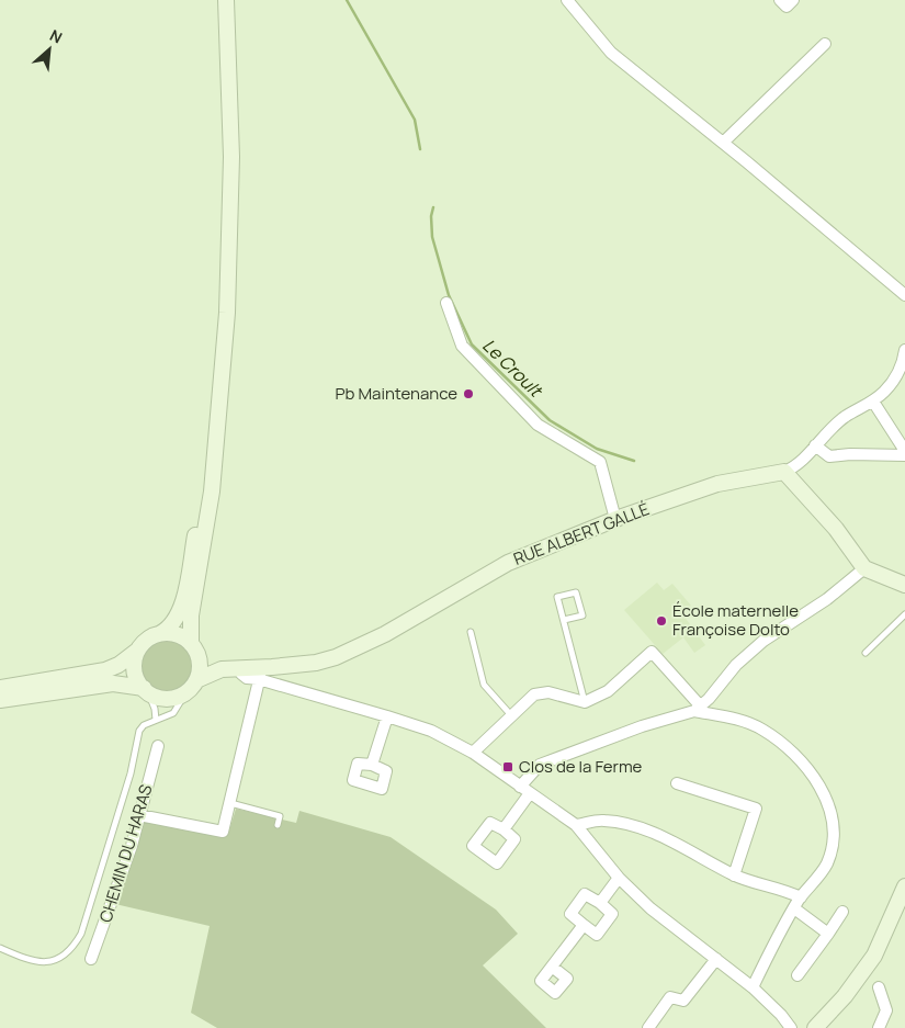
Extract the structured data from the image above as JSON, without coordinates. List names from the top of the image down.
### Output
{
  "streets": {
    "street": ["RUE ALBERT GALLÉ", "CHEMIN DU HARAS"]
  },
  "water": ["Le Croult"],
  "places": {
    "other": ["Pb Maintenance", "École maternelle Françoise Dolto"],
    "transit": ["Clos de la Ferme"]
  },
  "north": "top right"
}
